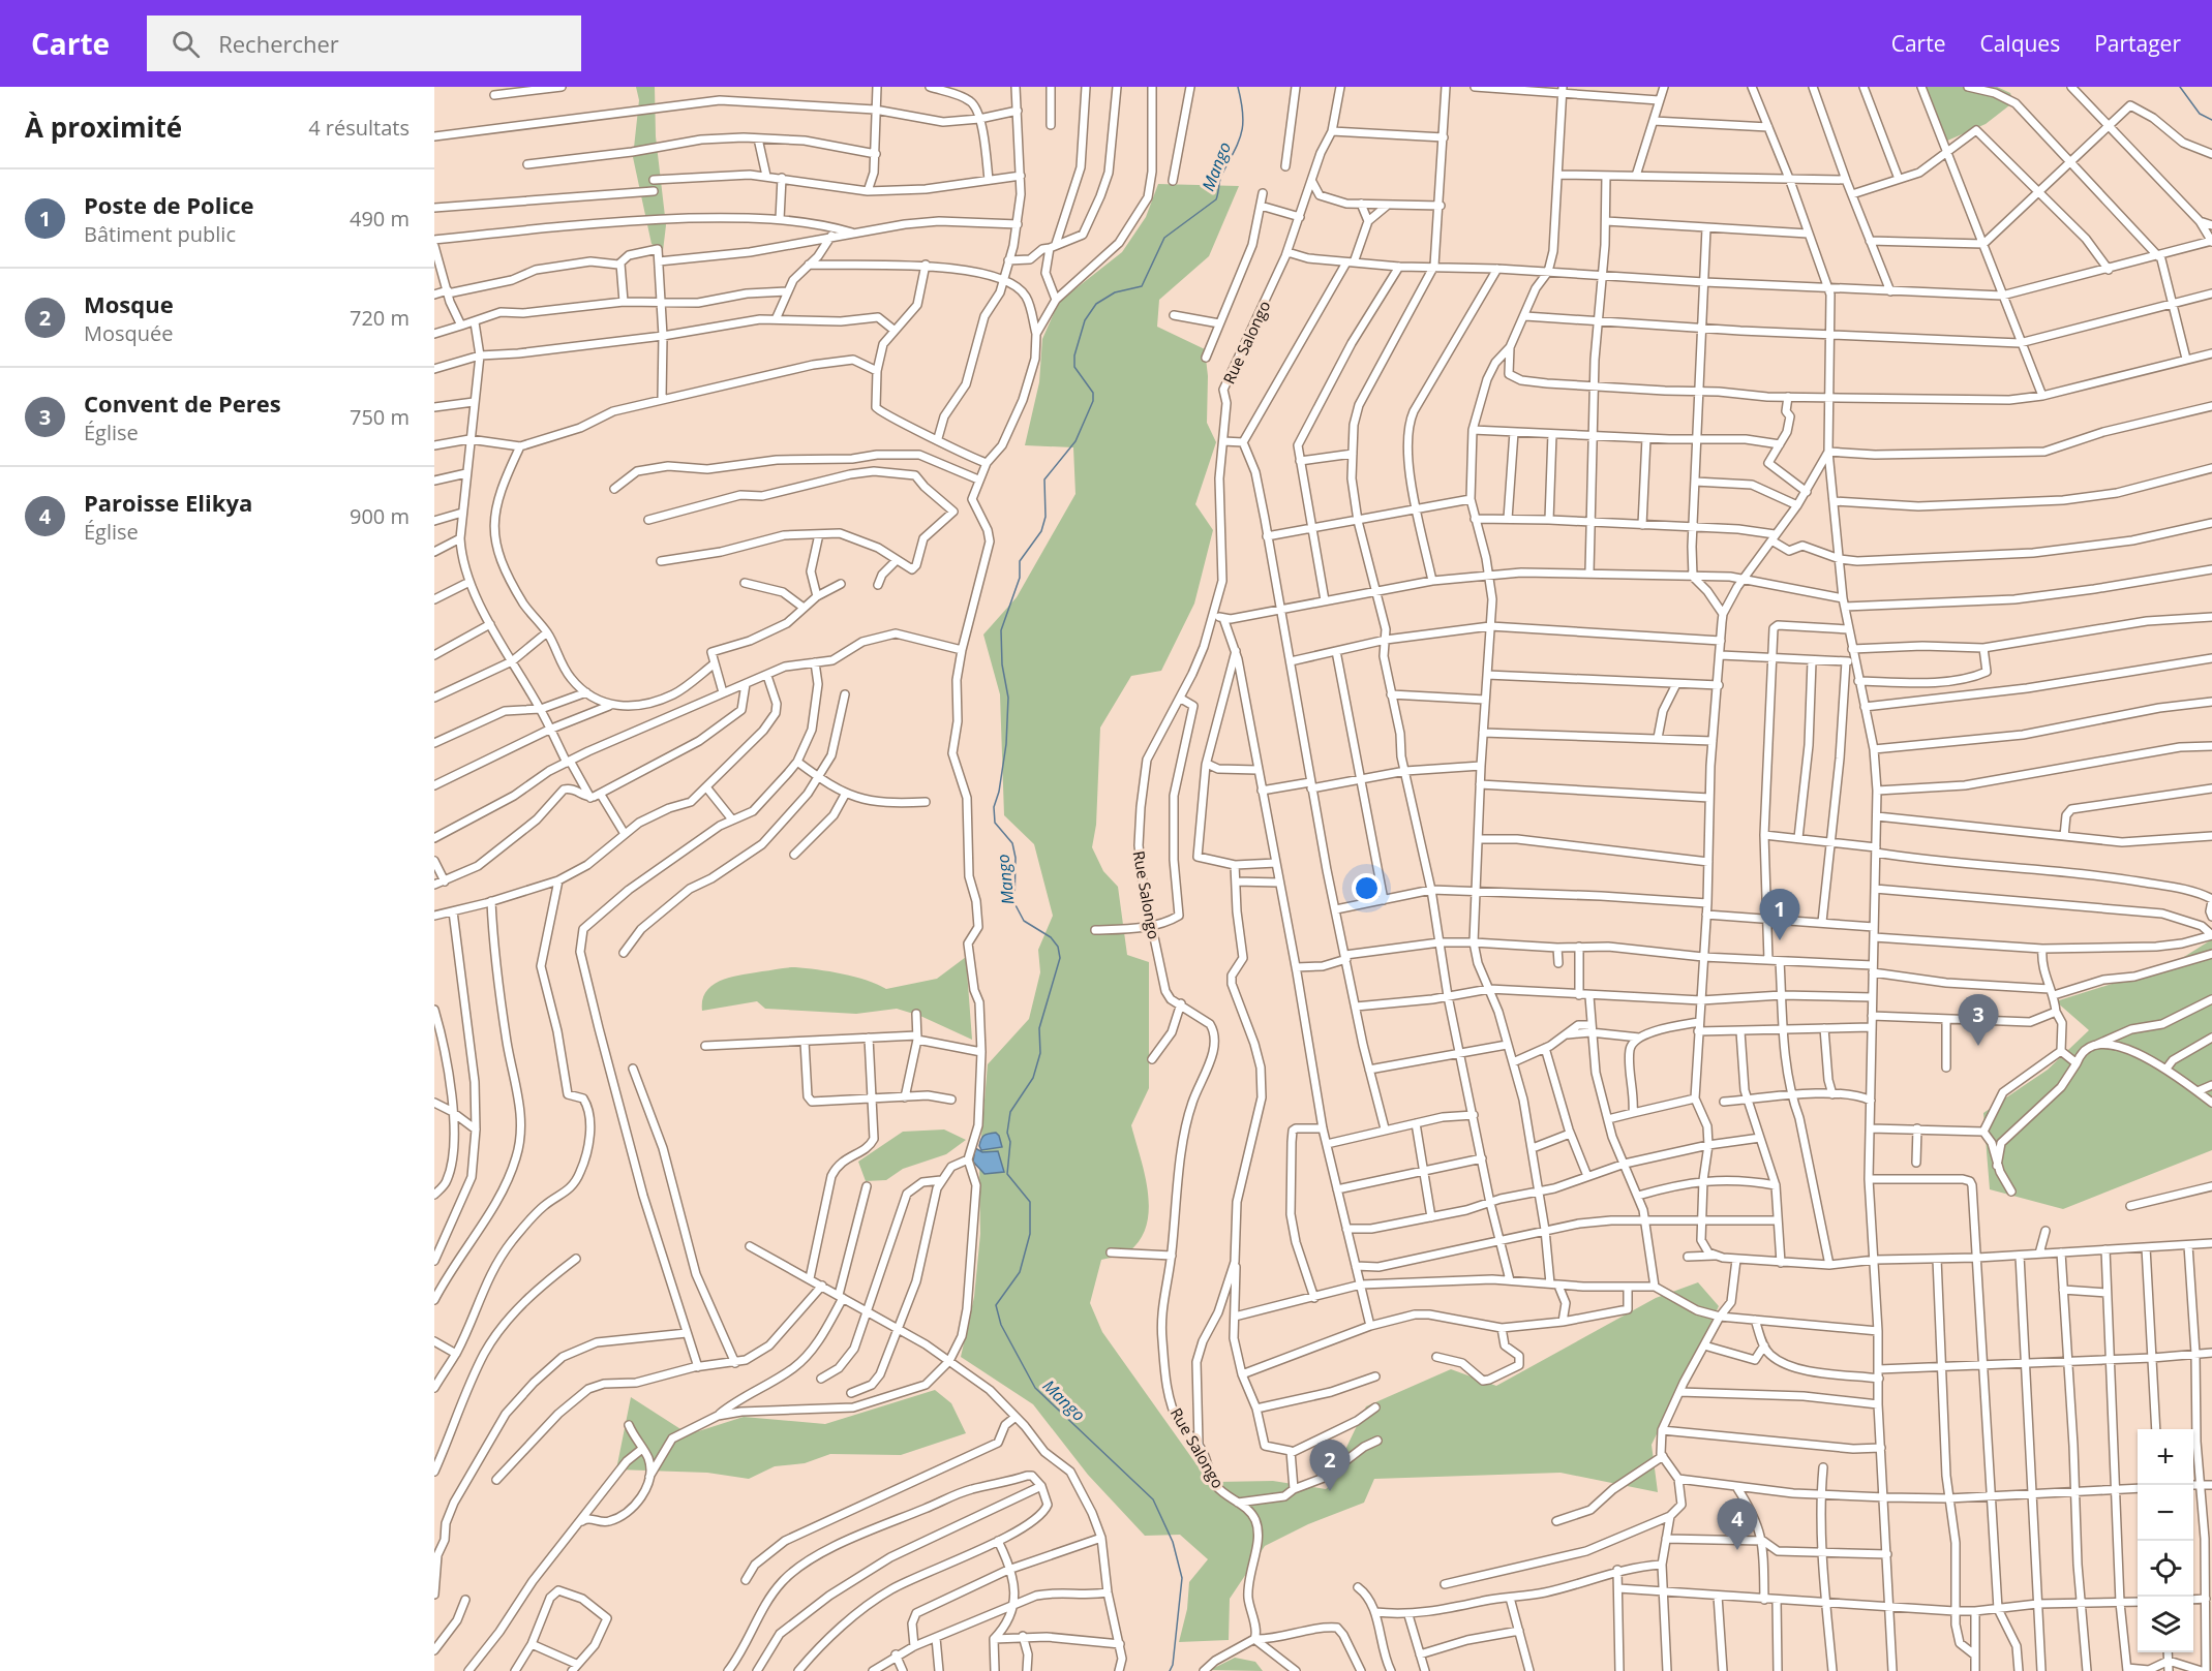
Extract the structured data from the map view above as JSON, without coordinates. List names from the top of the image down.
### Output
{
  "streets": {
    "street": ["Rue Salongo"]
  },
  "water": ["Mango"],
  "page": {
    "header": "Carte",
    "search": "Rechercher",
    "nav": ["Carte", "Calques", "Partager"],
    "heading": ["À proximité", "4 résultats"],
    "list": [
      {
        "mark": "1",
        "name": "Poste de Police",
        "note": "Bâtiment public",
        "value": "490 m"
      },
      {
        "mark": "2",
        "name": "Mosque",
        "note": "Mosquée",
        "value": "720 m"
      },
      {
        "mark": "3",
        "name": "Convent de Peres",
        "note": "Église",
        "value": "750 m"
      },
      {
        "mark": "4",
        "name": "Paroisse Elikya",
        "note": "Église",
        "value": "900 m"
      }
    ],
    "pins": [
      "1",
      "3",
      "2",
      "4"
    ],
    "map_buttons": ["+", "−"]
  }
}
